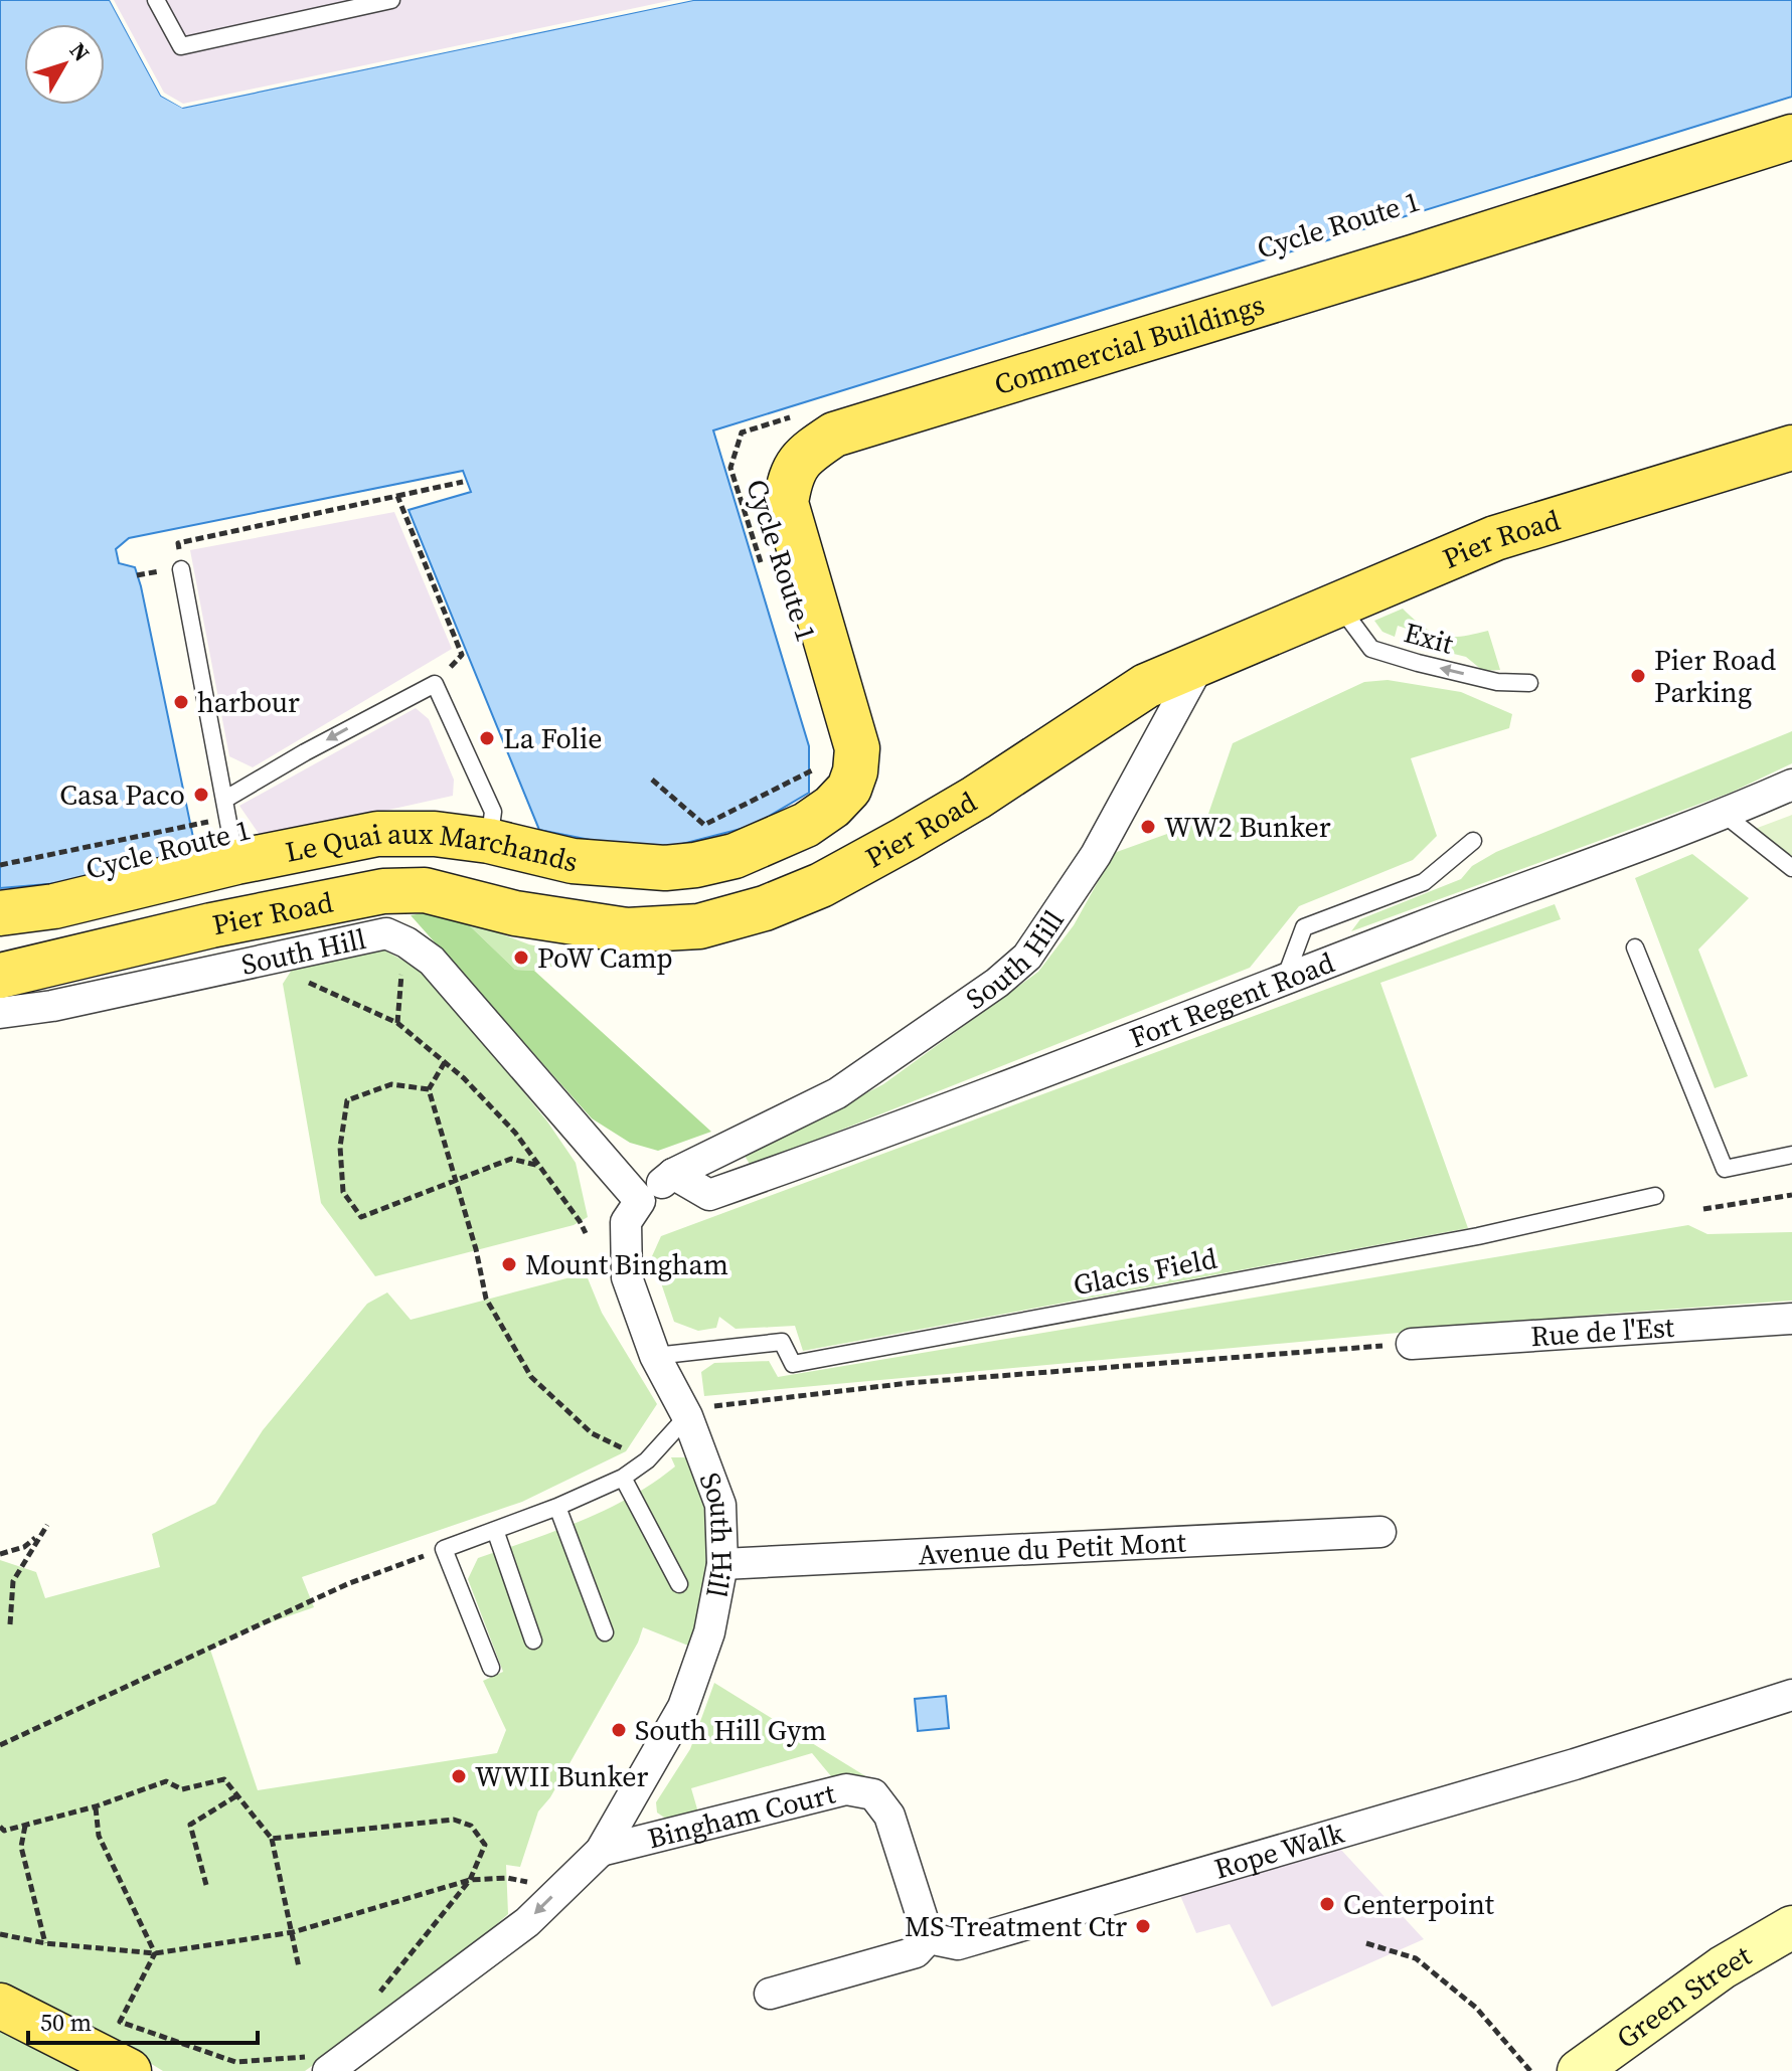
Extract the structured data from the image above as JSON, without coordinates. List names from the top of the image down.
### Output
{
  "streets": {
    "main road": [
      "Commercial Buildings",
      "Pier Road",
      "Le Quai aux Marchands",
      "Green Street"
    ],
    "street": [
      "South Hill",
      "Fort Regent Road",
      "Rue de l'Est",
      "Avenue du Petit Mont",
      "Bingham Court",
      "Rope Walk"
    ],
    "lane": ["Exit", "Glacis Field"],
    "path": ["Cycle Route 1"]
  },
  "crossings": [
    ["Commercial Buildings", "Le Quai aux Marchands"],
    ["Pier Road", "Exit"],
    ["Pier Road", "South Hill"],
    ["South Hill", "Fort Regent Road"],
    ["South Hill", "Glacis Field"],
    ["South Hill", "Avenue du Petit Mont"],
    ["South Hill", "Bingham Court"],
    ["Bingham Court", "Rope Walk"]
  ],
  "one_way": ["Exit"],
  "places": [
    "Pier Road Parking",
    "harbour",
    "La Folie",
    "Casa Paco",
    "WW2 Bunker",
    "PoW Camp",
    "Mount Bingham",
    "South Hill Gym",
    "WWII Bunker",
    "Centerpoint",
    "MS Treatment Ctr"
  ],
  "scale_bar": "50 m",
  "north": "top right"
}
